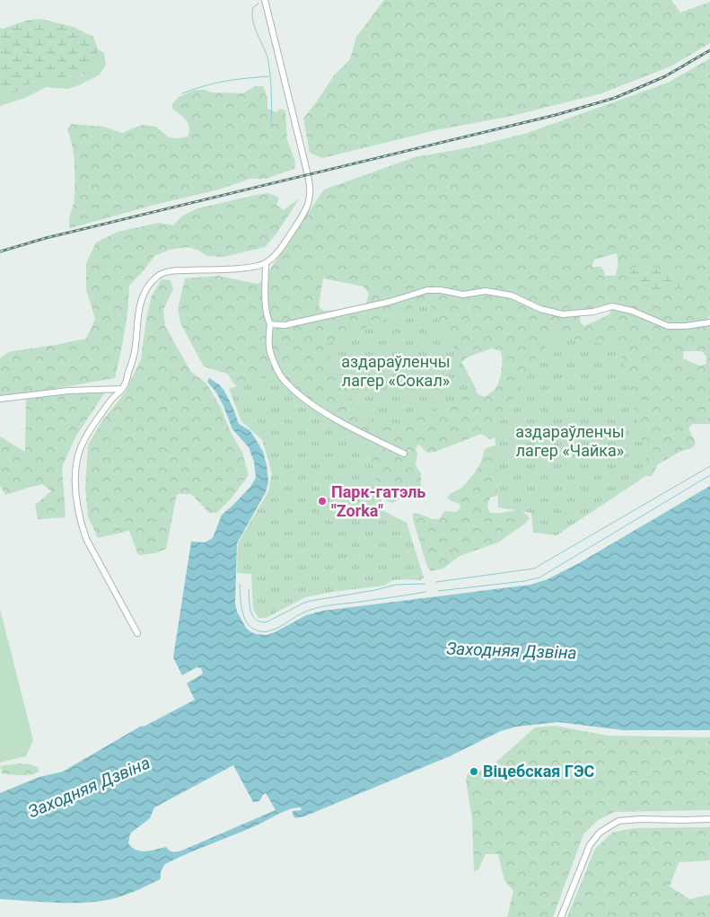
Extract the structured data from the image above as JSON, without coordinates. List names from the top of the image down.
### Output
{
  "water": ["Заходняя Дзвіна"],
  "parks": ["аздараўленчы лагер «Сокал»", "аздараўленчы лагер «Чайка»"],
  "places": ["Парк-гатэль \"Zorka\"", "Віцебская ГЭС"]
}
